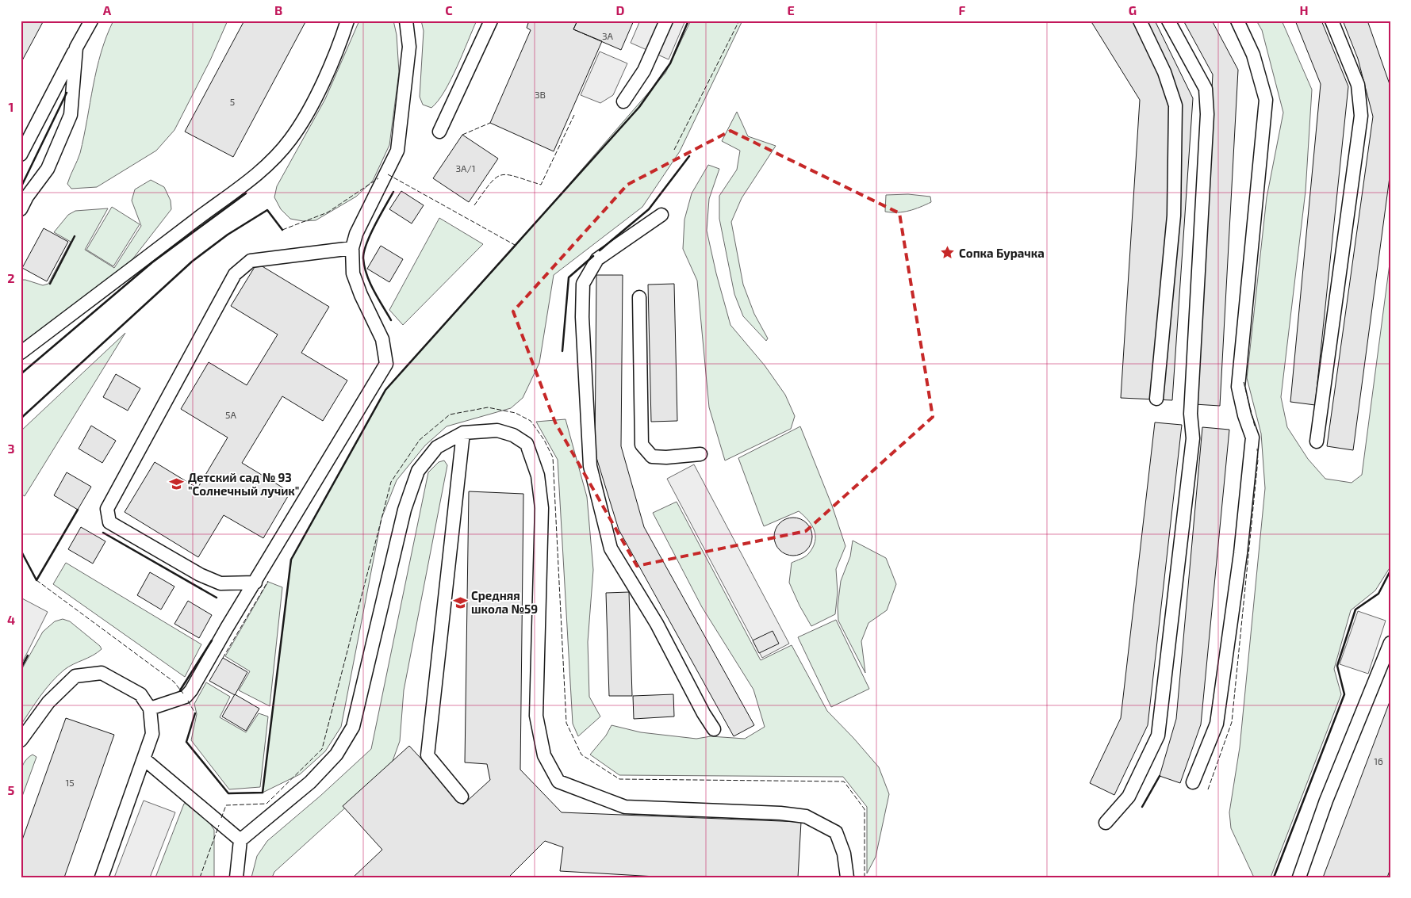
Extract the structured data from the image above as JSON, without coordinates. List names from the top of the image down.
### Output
{
  "places": {
    "place": ["Сопка Бурачка"],
    "school or university": ["Детский сад № 93 \"Солнечный лучик\"", "Средняя школа №59"]
  },
  "house_numbers": [
    "3А",
    "3В",
    "5",
    "3А/1",
    "5А",
    "16",
    "15"
  ],
  "grid": {
    "columns": [
      "A",
      "B",
      "C",
      "D",
      "E",
      "F",
      "G",
      "H"
    ],
    "rows": [
      "1",
      "2",
      "3",
      "4",
      "5"
    ]
  }
}
